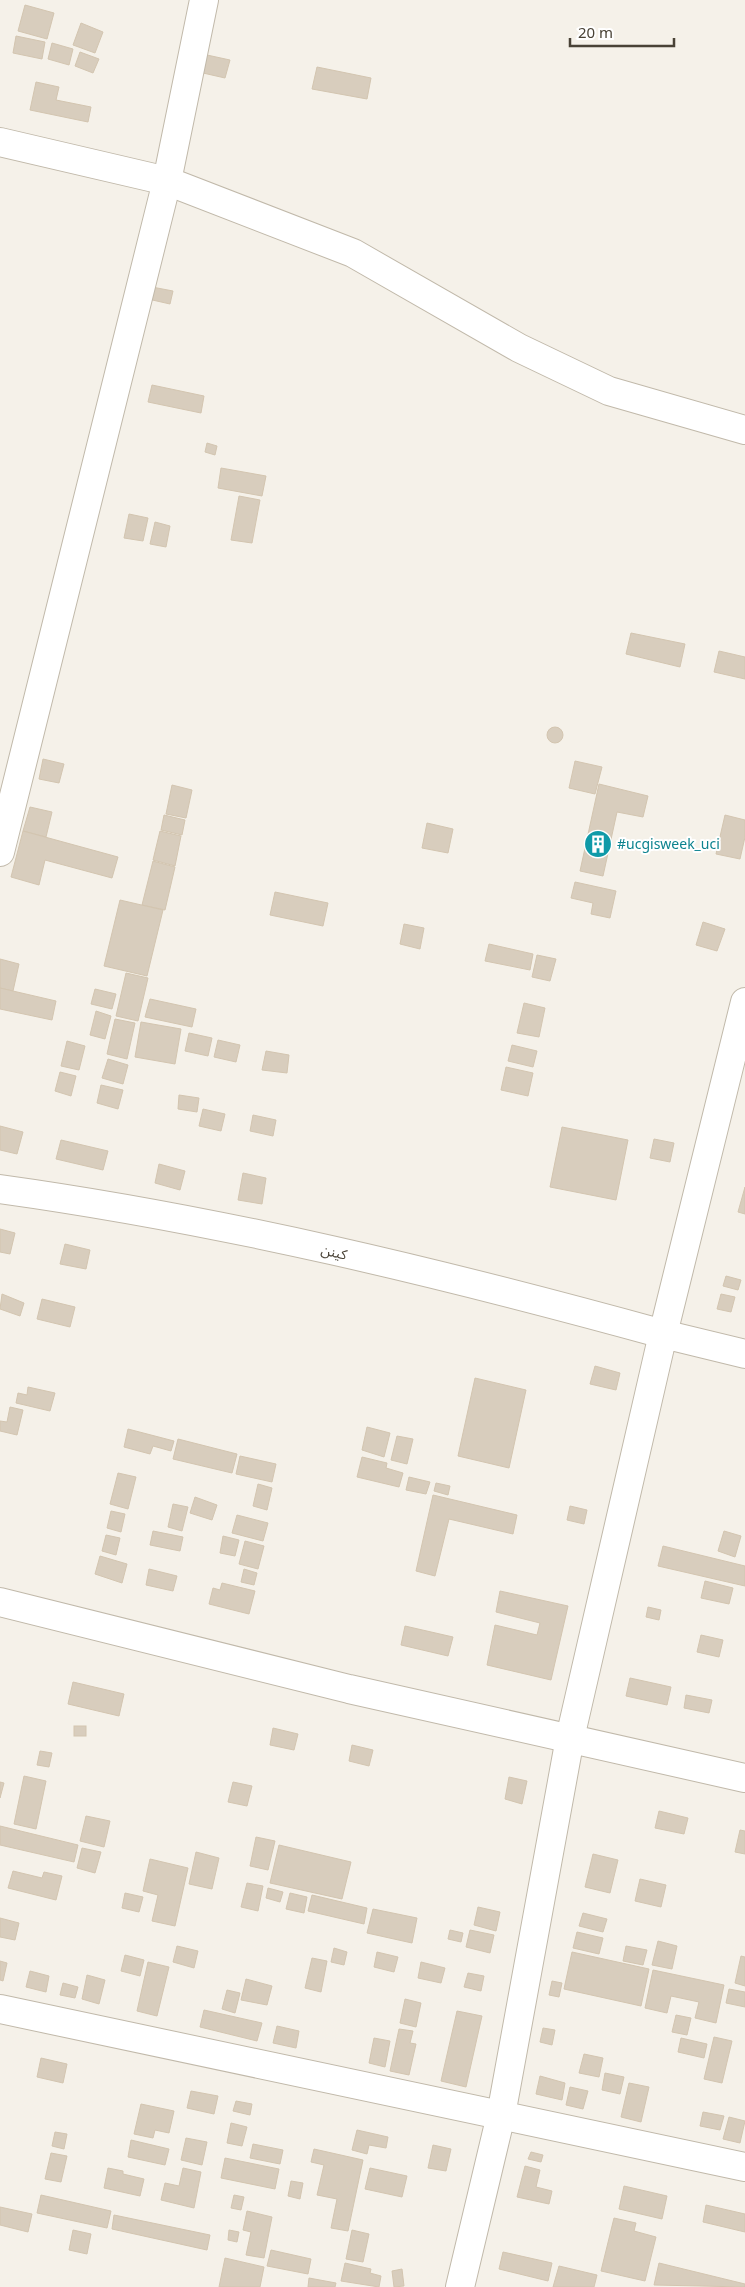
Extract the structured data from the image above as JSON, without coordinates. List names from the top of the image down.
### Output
{
  "streets": {
    "street": ["كينن"]
  },
  "places": {
    "building": ["#ucgisweek_uci"]
  },
  "scale_bar": "20 m"
}
